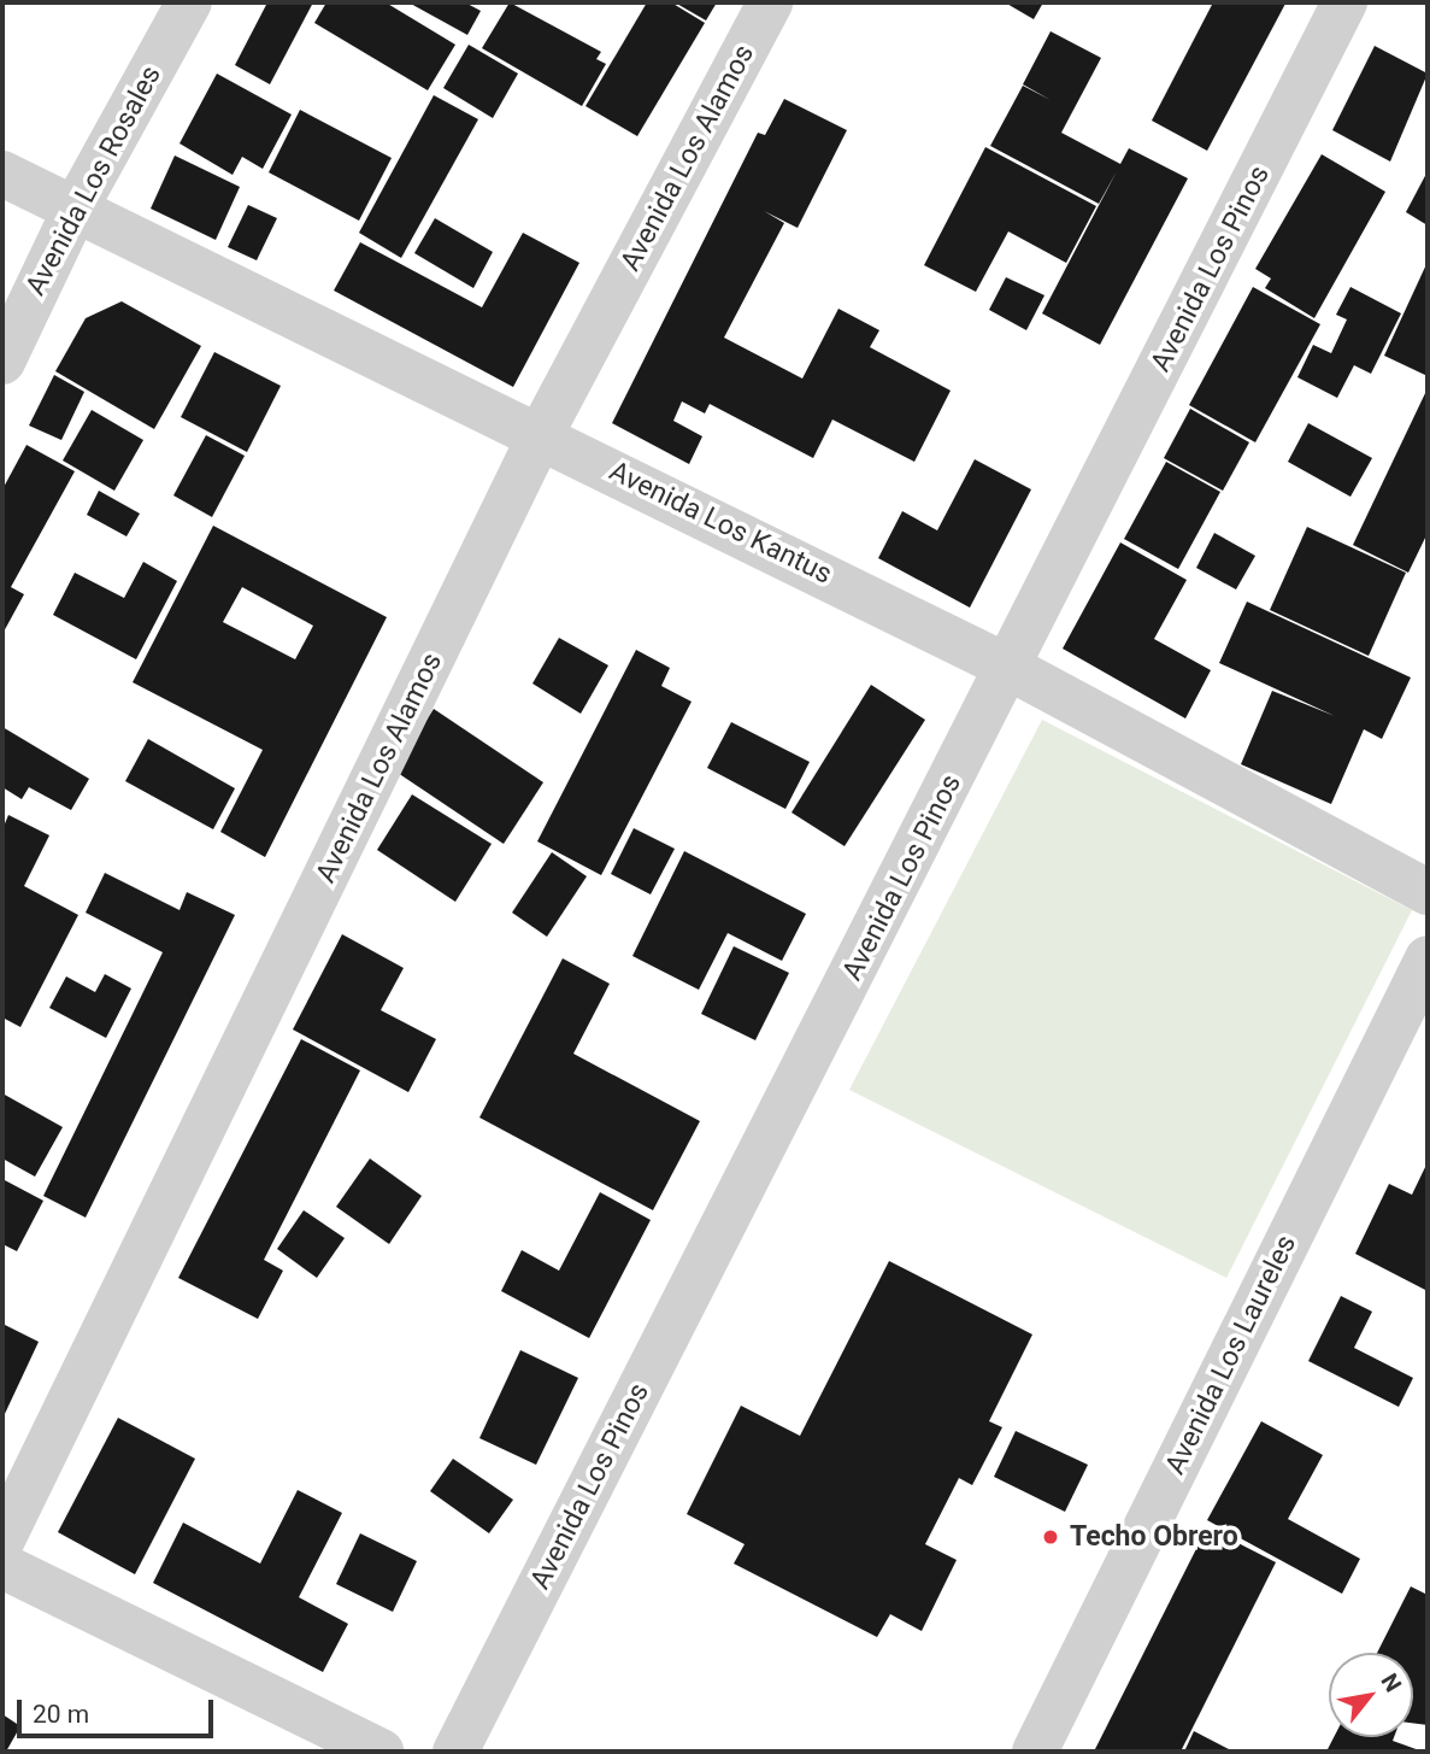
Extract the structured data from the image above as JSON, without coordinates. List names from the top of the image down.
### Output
{
  "streets": {
    "street": [
      "Avenida Los Alamos",
      "Avenida Los Rosales",
      "Avenida Los Pinos",
      "Avenida Los Kantus",
      "Avenida Los Laureles"
    ]
  },
  "crossings": [
    ["Avenida Los Alamos", "Avenida Los Kantus"],
    ["Avenida Los Rosales", "Avenida Los Kantus"],
    ["Avenida Los Pinos", "Avenida Los Kantus"]
  ],
  "places": ["Techo Obrero"],
  "scale_bar": "20 m",
  "north": "top right"
}
